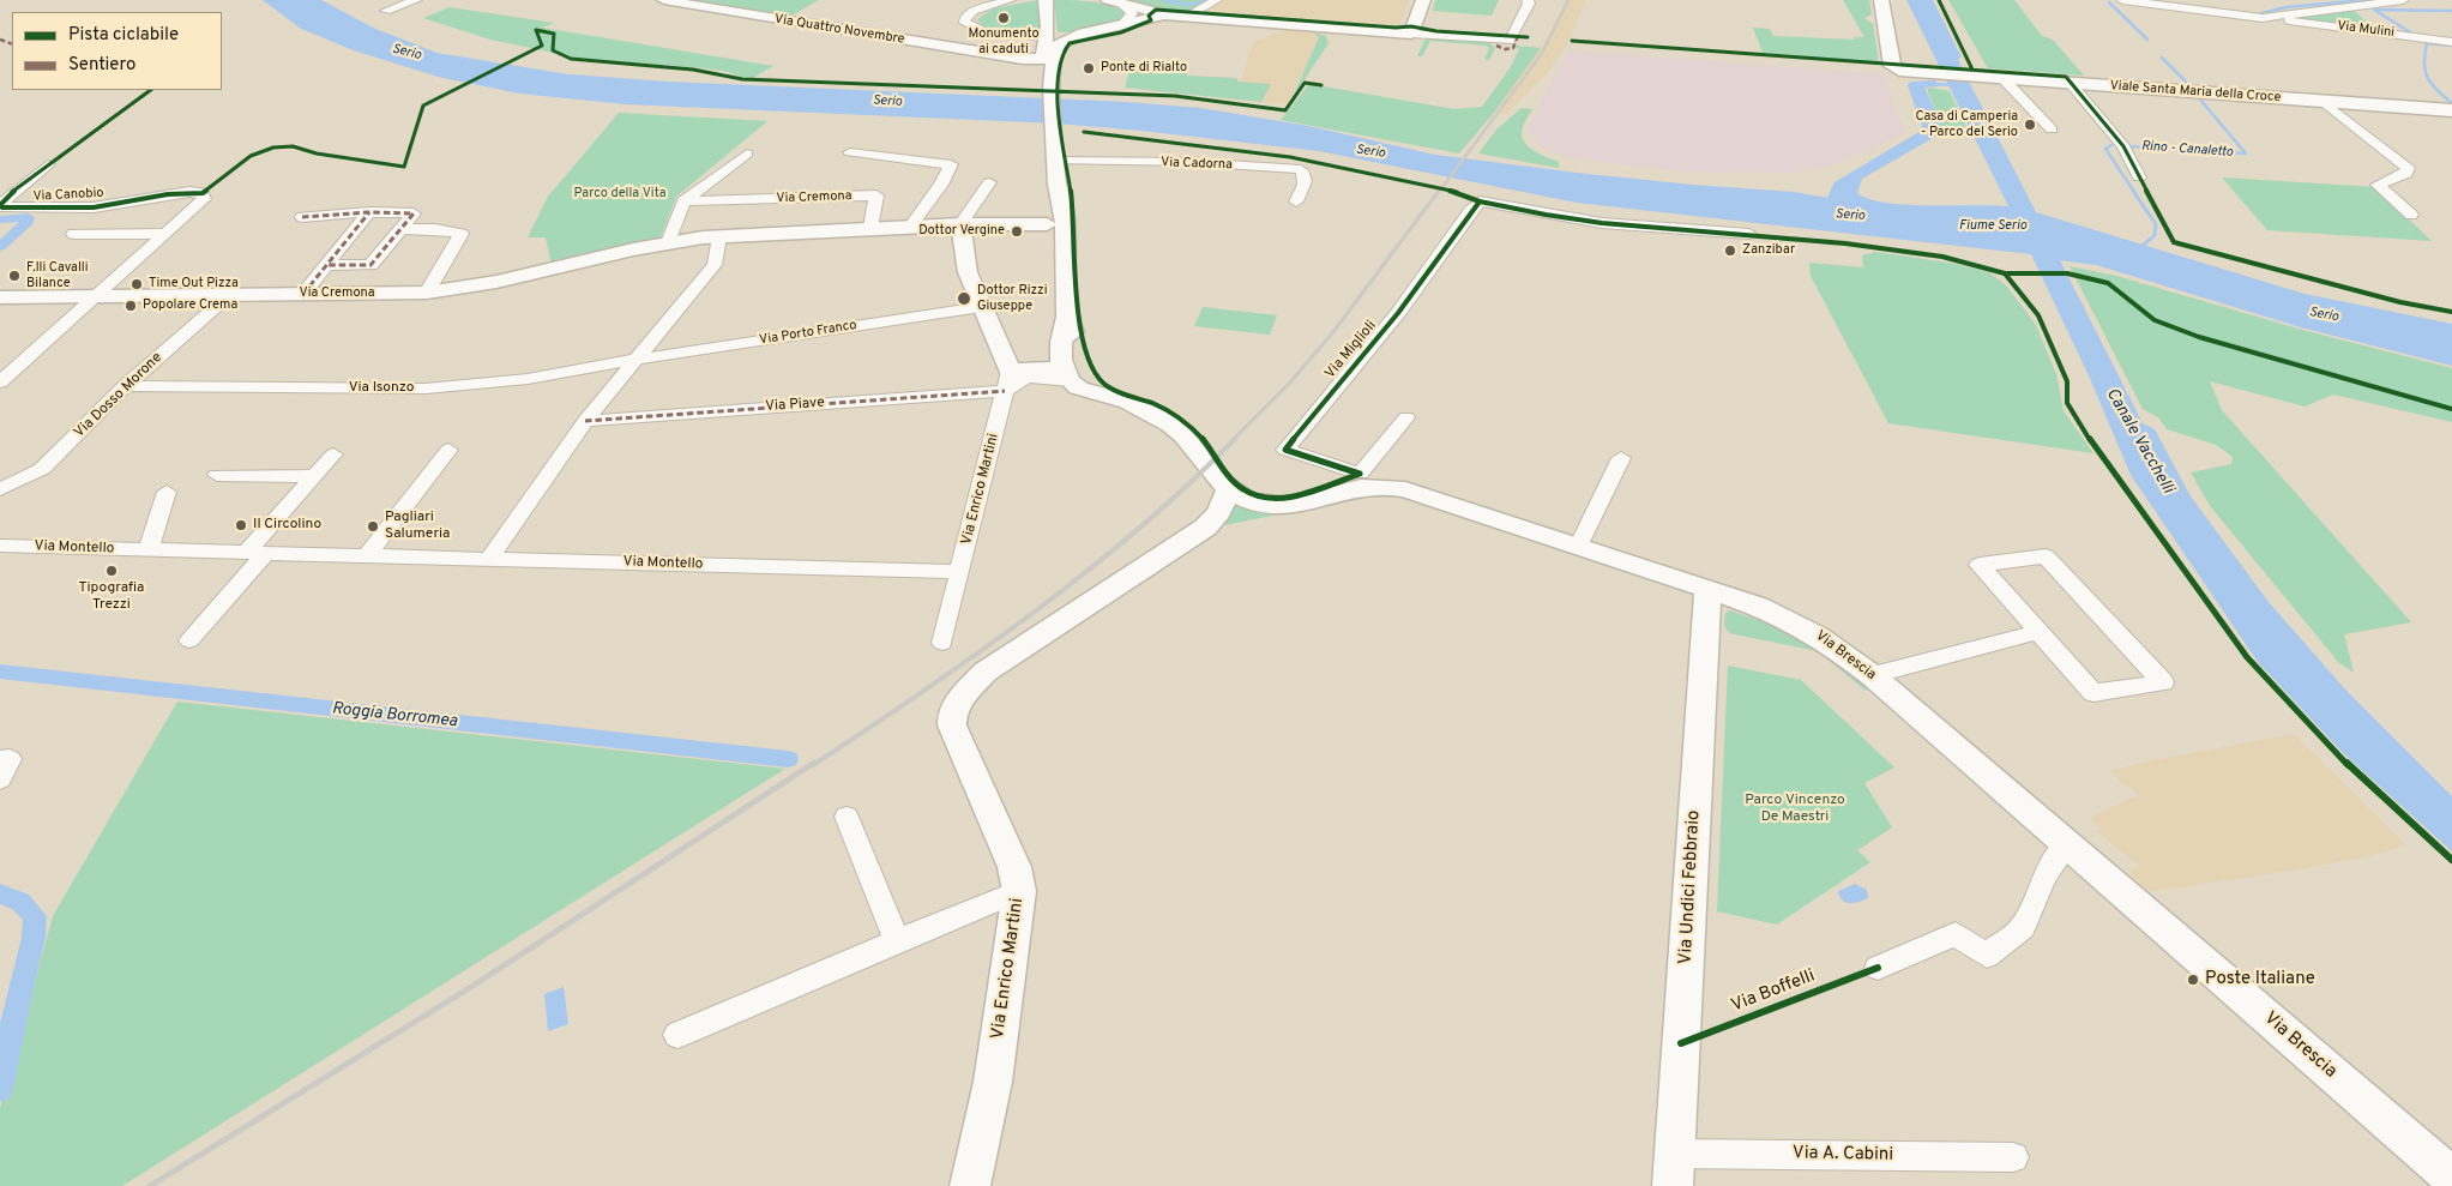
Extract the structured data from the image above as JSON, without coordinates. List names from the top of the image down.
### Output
{
  "streets": {
    "main road": ["Viale Santa Maria della Croce"],
    "street": [
      "Via Quattro Novembre",
      "Via Mulini",
      "Via Cadorna",
      "Via Canobio",
      "Via Cremona",
      "Via Porto Franco",
      "Via Miglioli",
      "Via Isonzo",
      "Via Dosso Morone",
      "Via Piave",
      "Via Enrico Martini",
      "Via Montello",
      "Via Brescia",
      "Via Undici Febbraio",
      "Via A. Cabini"
    ],
    "cycle path": ["Via Boffelli"]
  },
  "crossings": [
    ["Via Canobio", "Via Cremona"],
    ["Via Cremona", "Via Dosso Morone"],
    ["Via Porto Franco", "Via Isonzo"],
    ["Via Miglioli", "Via Brescia"],
    ["Via Isonzo", "Via Dosso Morone"],
    ["Via Piave", "Via Enrico Martini"],
    ["Via Enrico Martini", "Via Montello"],
    ["Via Brescia", "Via Undici Febbraio"],
    ["Via Undici Febbraio", "Via A. Cabini"]
  ],
  "water": [
    "Serio",
    "Rino - Canaletto",
    "Fiume Serio",
    "Canale Vacchelli",
    "Roggia Borromea"
  ],
  "parks": ["Parco della Vita", "Parco Vincenzo De Maestri"],
  "places": [
    "Monumento ai caduti",
    "Ponte di Rialto",
    "Casa di Camperia - Parco del Serio",
    "Dottor Vergine",
    "Zanzibar",
    "F.lli Cavalli Bilance",
    "Time Out Pizza",
    "Dottor Rizzi Giuseppe",
    "Popolare Crema",
    "Il Circolino",
    "Pagliari Salumeria",
    "Tipografia Trezzi",
    "Poste Italiane"
  ],
  "legend": ["Pista ciclabile", "Sentiero"]
}
